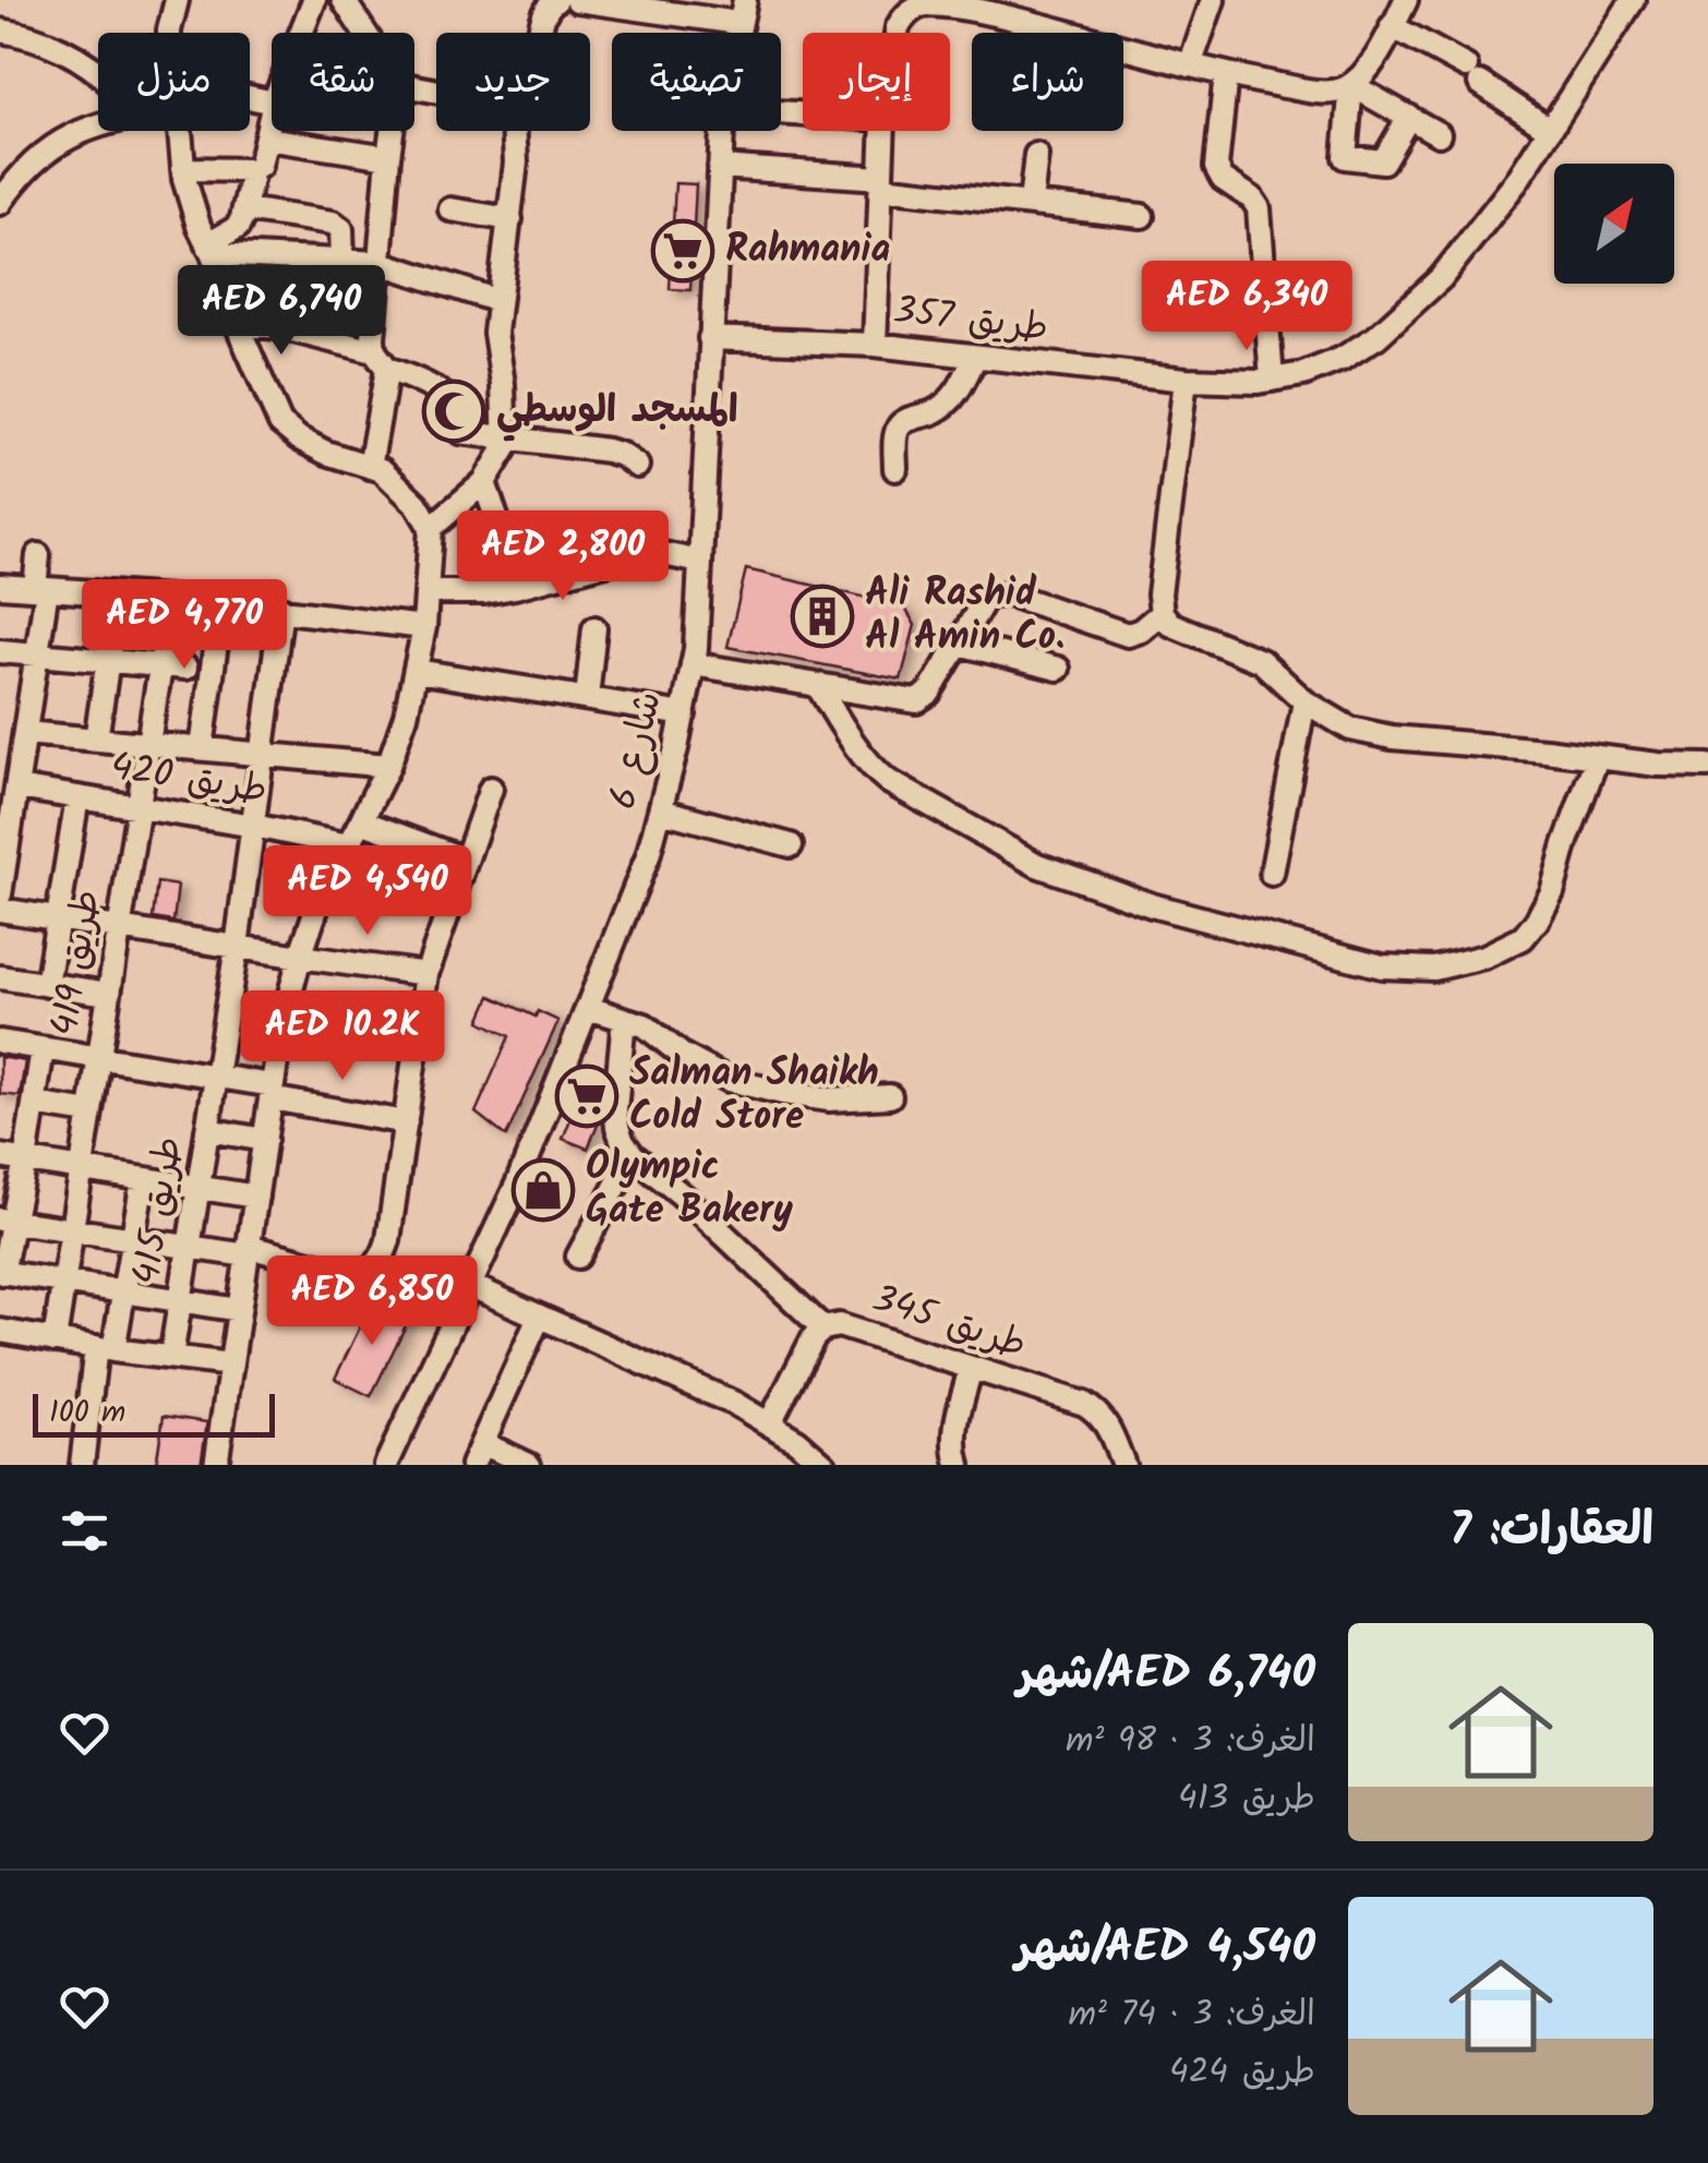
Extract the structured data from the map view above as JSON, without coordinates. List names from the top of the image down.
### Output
{
  "streets": {
    "street": [
      "طريق 357",
      "شارع 6",
      "طريق 420",
      "طريق 419",
      "طريق 415",
      "طريق 345"
    ]
  },
  "crossings": [
    ["طريق 357", "شارع 6"],
    ["طريق 420", "طريق 419"],
    ["طريق 420", "طريق 415"]
  ],
  "places": {
    "supermarket": ["Rahmania", "Salman Shaikh Cold Store"],
    "mosque": ["المسجد الوسطي"],
    "building": ["Ali Rashid Al Amin Co."],
    "shop": ["Olympic Gate Bakery"]
  },
  "scale_bar": "100 m",
  "north": "top right",
  "page": {
    "chip": [
      "شراء",
      "إيجار",
      "تصفية",
      "جديد",
      "شقة",
      "منزل"
    ],
    "price": [
      "AED 6,340",
      "AED 6,740",
      "AED 2,800",
      "AED 4,770",
      "AED 4,540",
      "AED 10.2K",
      "AED 6,850"
    ],
    "scale": "100 m",
    "heading": "العقارات: 7",
    "list": [
      {
        "name": "AED 6,740/شهر",
        "note": "الغرف: 3 · 98 m² · طريق 413"
      },
      {
        "name": "AED 4,540/شهر",
        "note": "الغرف: 3 · 74 m² · طريق 424"
      }
    ]
  }
}
